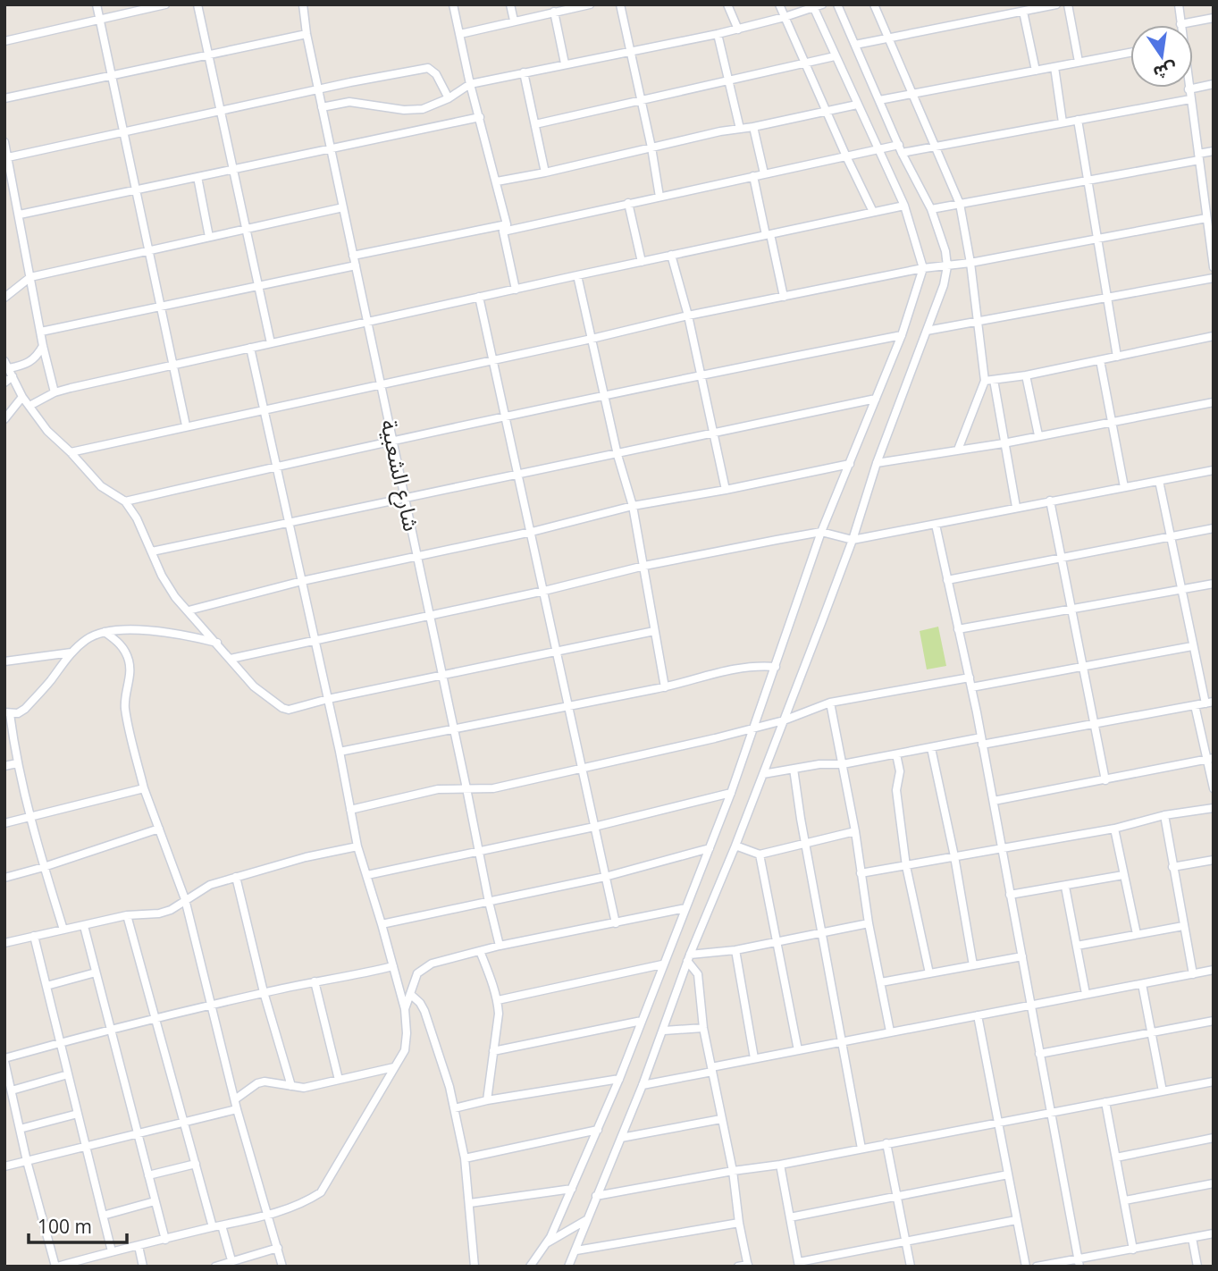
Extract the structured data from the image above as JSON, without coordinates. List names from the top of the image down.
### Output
{
  "streets": {
    "street": ["شارع الشعبية"]
  },
  "scale_bar": "100 m",
  "north": "bottom"
}
